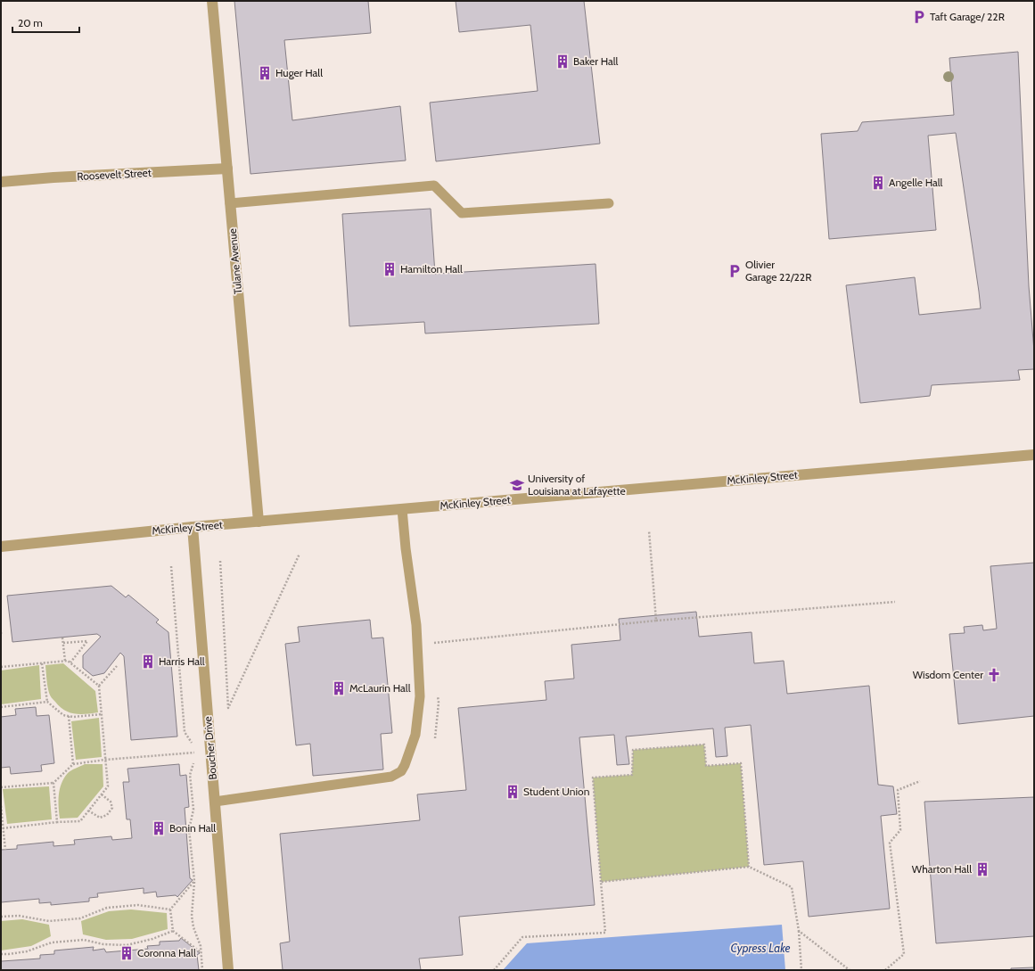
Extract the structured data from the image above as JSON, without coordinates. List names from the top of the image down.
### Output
{
  "streets": {
    "street": [
      "Roosevelt Street",
      "Tulane Avenue",
      "McKinley Street",
      "Boucher Drive"
    ]
  },
  "crossings": [
    ["Roosevelt Street", "Tulane Avenue"],
    ["Tulane Avenue", "McKinley Street"],
    ["McKinley Street", "Boucher Drive"]
  ],
  "water": ["Cypress Lake"],
  "places": {
    "parking": ["Taft Garage/ 22R", "Olivier Garage 22/22R"],
    "building": [
      "Baker Hall",
      "Huger Hall",
      "Angelle Hall",
      "Hamilton Hall",
      "Harris Hall",
      "McLaurin Hall",
      "Student Union",
      "Bonin Hall",
      "Wharton Hall",
      "Coronna Hall"
    ],
    "school or university": ["University of Louisiana at Lafayette"],
    "church": ["Wisdom Center"]
  },
  "scale_bar": "20 m"
}
